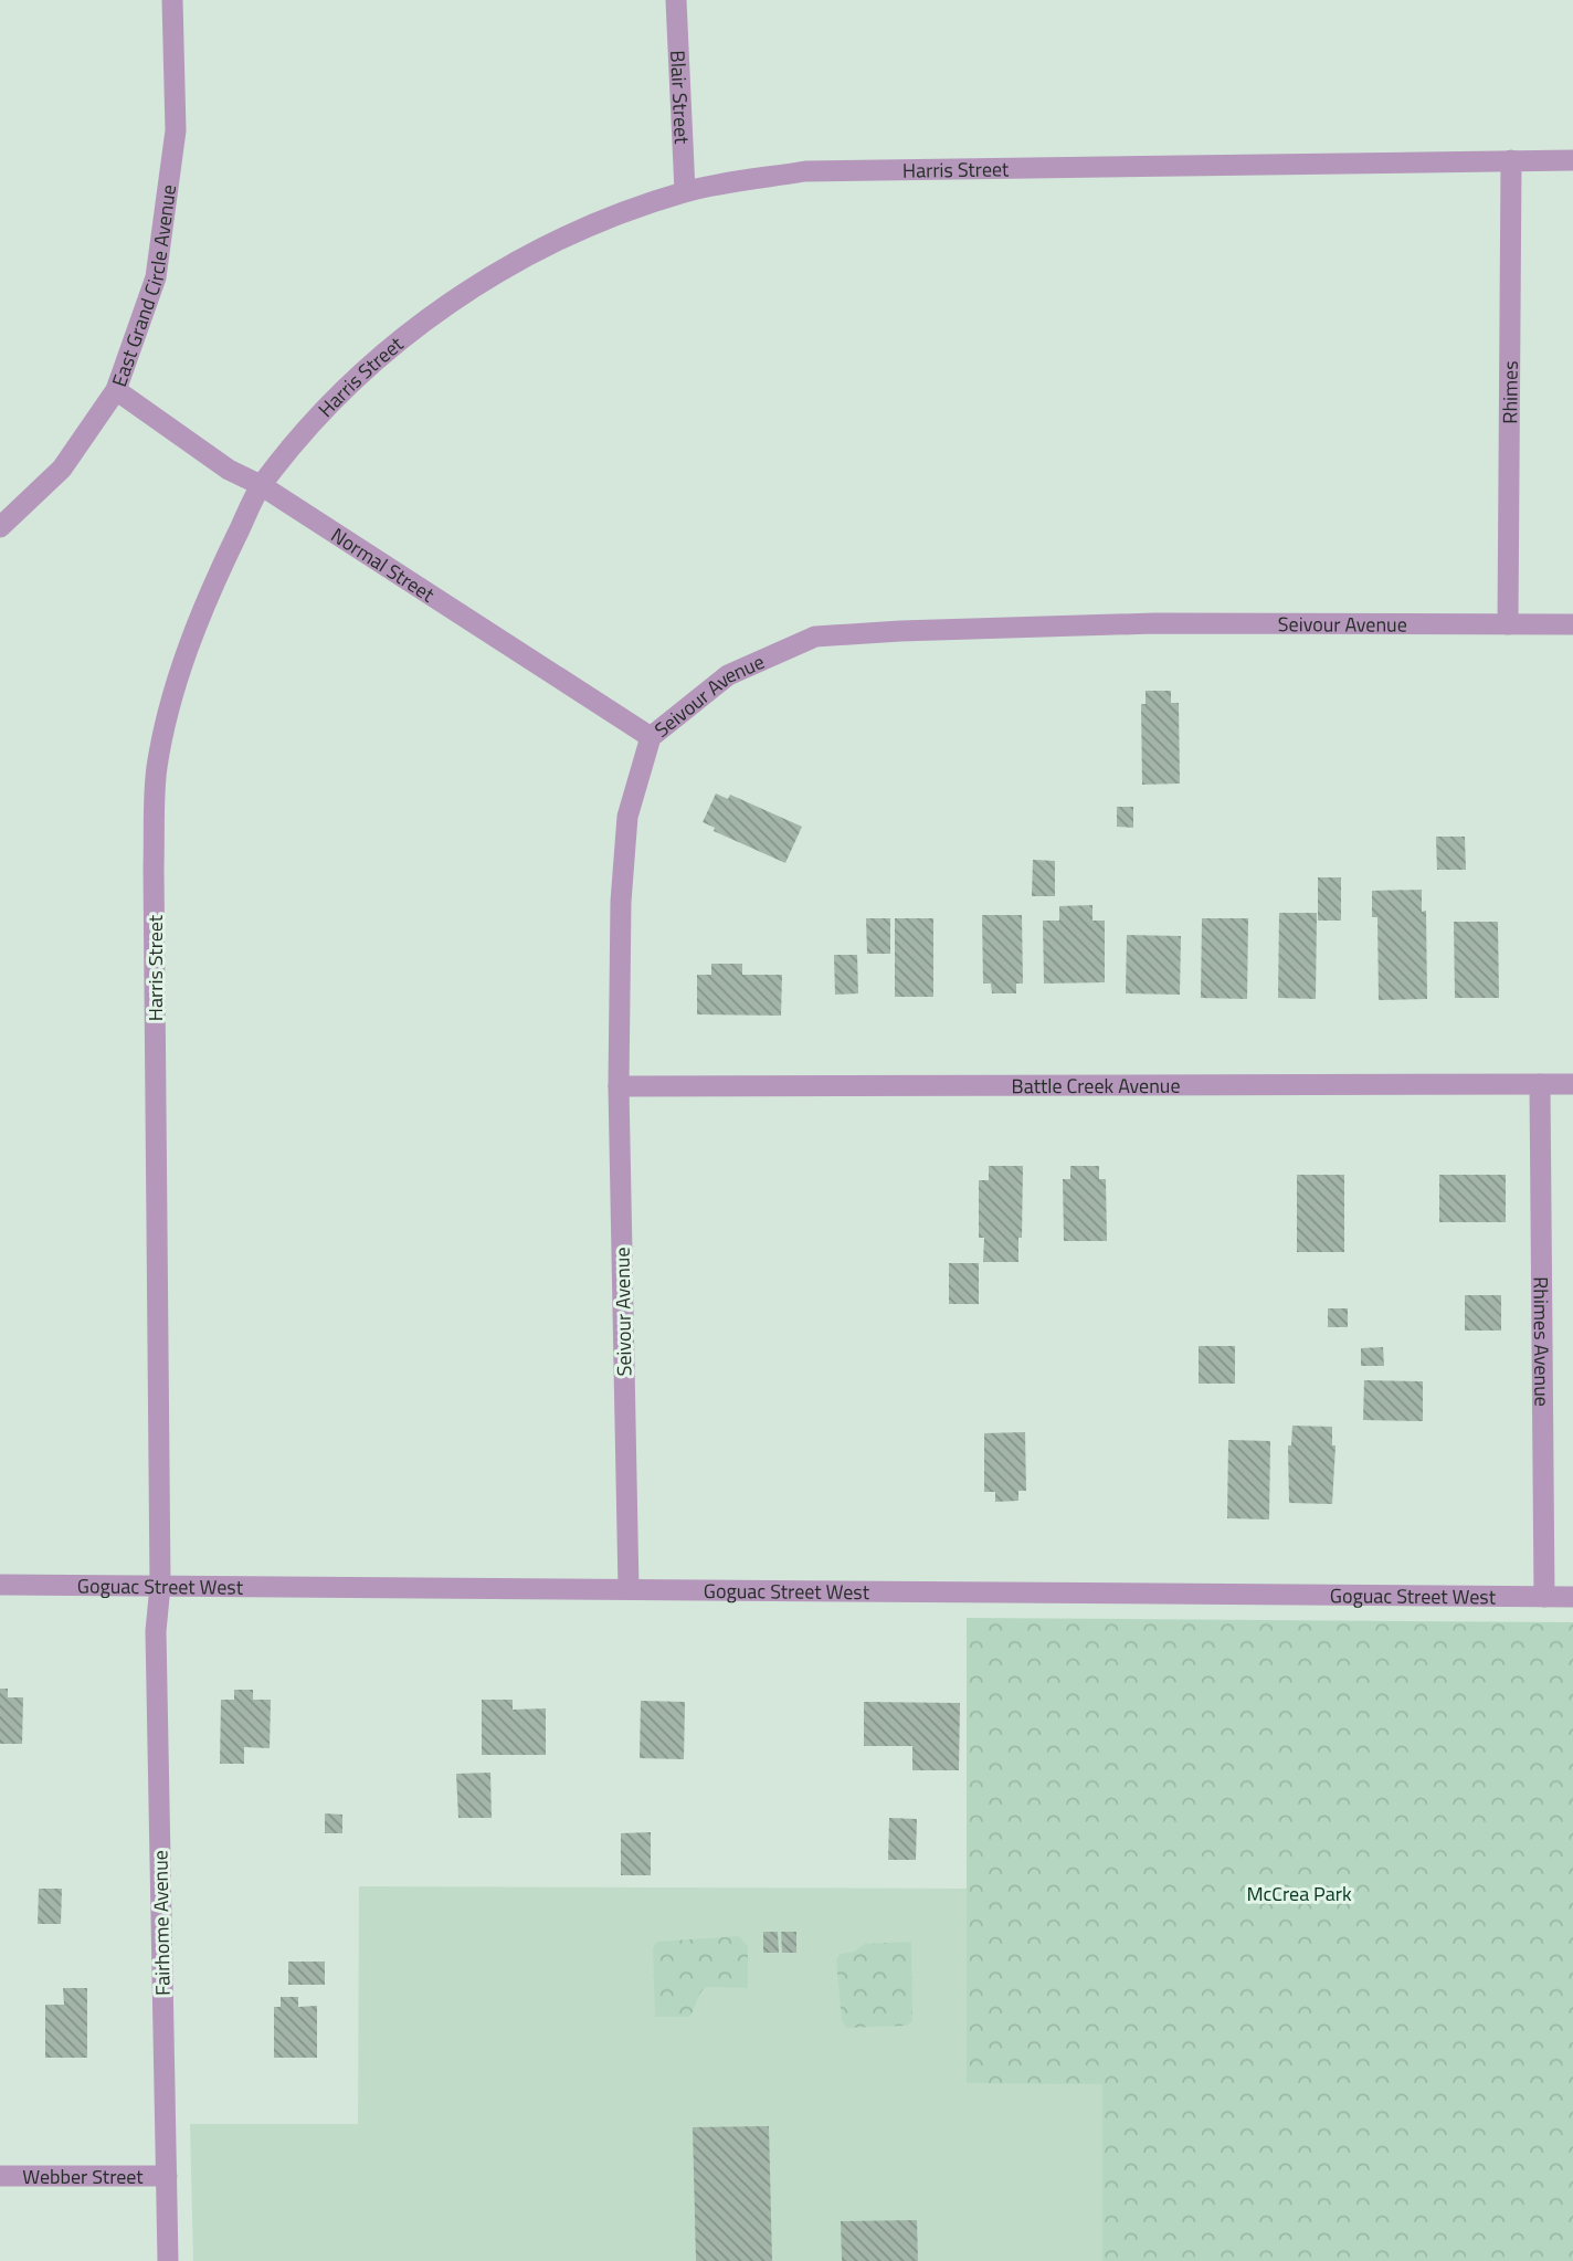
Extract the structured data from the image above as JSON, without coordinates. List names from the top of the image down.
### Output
{
  "streets": {
    "street": [
      "Blair Street",
      "Harris Street",
      "East Grand Circle Avenue",
      "Rhimes",
      "Normal Street",
      "Seivour Avenue",
      "Battle Creek Avenue",
      "Rhimes Avenue",
      "Goguac Street West",
      "Fairhome Avenue",
      "Webber Street"
    ]
  },
  "crossings": [
    ["Blair Street", "Harris Street"],
    ["Harris Street", "Rhimes"],
    ["Harris Street", "Normal Street"],
    ["Harris Street", "Goguac Street West"],
    ["Harris Street", "Fairhome Avenue"],
    ["East Grand Circle Avenue", "Normal Street"],
    ["Rhimes", "Seivour Avenue"],
    ["Normal Street", "Seivour Avenue"],
    ["Seivour Avenue", "Battle Creek Avenue"],
    ["Seivour Avenue", "Goguac Street West"],
    ["Battle Creek Avenue", "Rhimes Avenue"],
    ["Rhimes Avenue", "Goguac Street West"],
    ["Goguac Street West", "Fairhome Avenue"],
    ["Fairhome Avenue", "Webber Street"]
  ],
  "parks": ["McCrea Park"]
}
